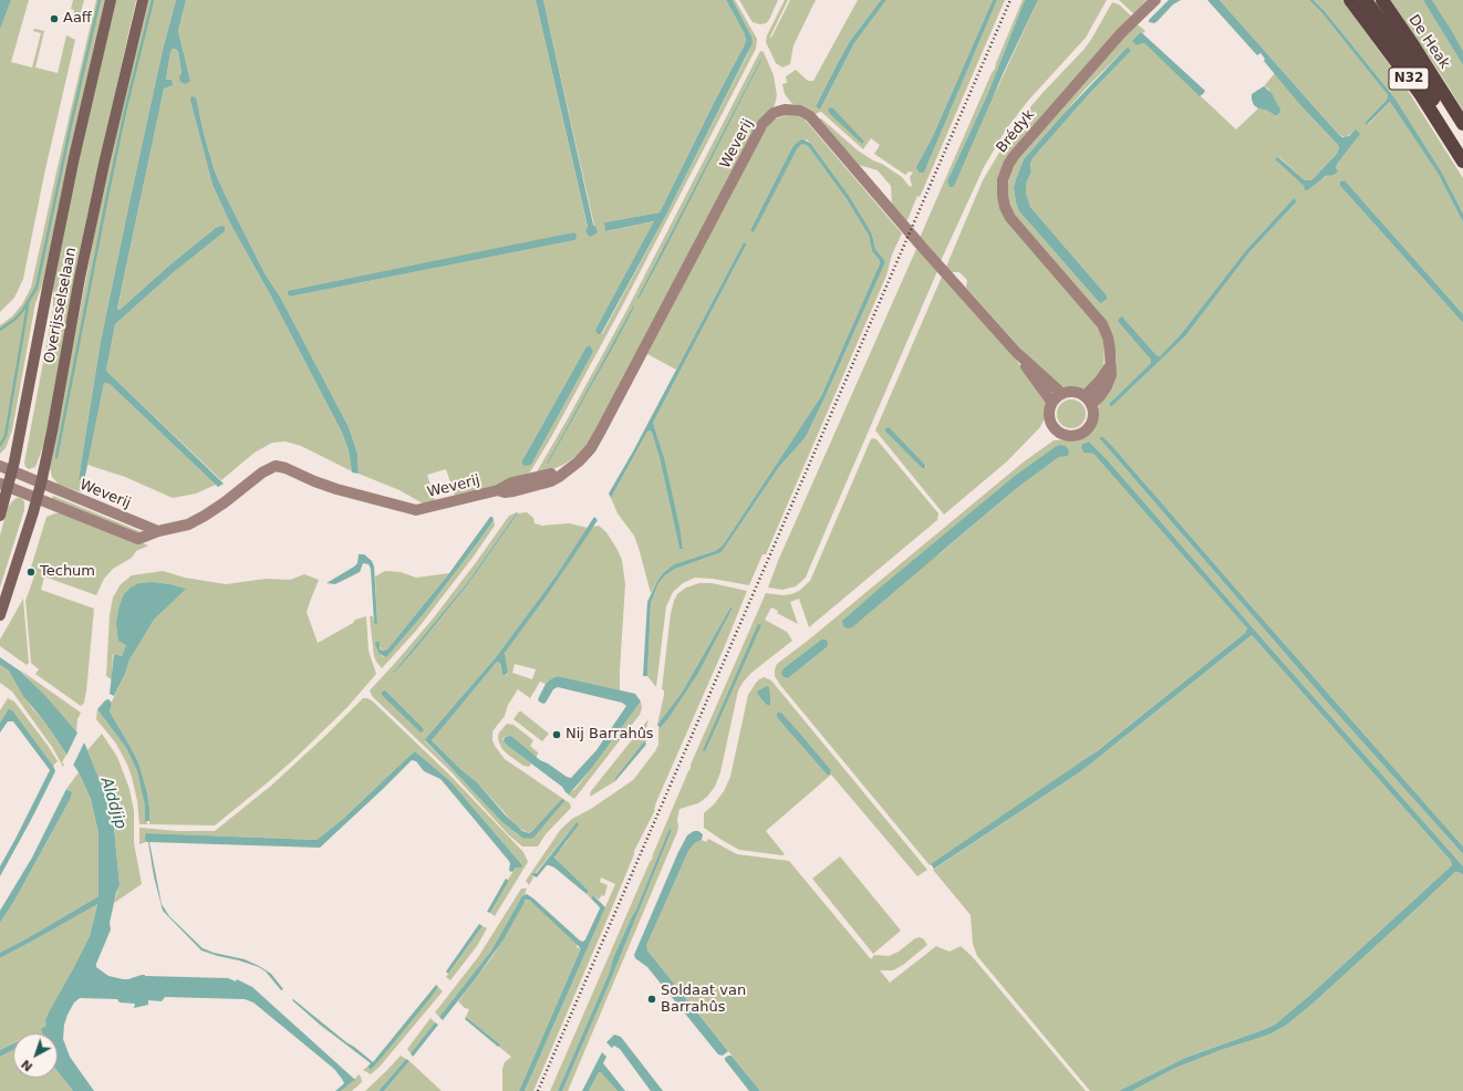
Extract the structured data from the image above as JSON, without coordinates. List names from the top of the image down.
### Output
{
  "streets": {
    "highway": ["De Heak", "N32"],
    "main road": ["Overijsselselaan"],
    "street": ["Brédyk", "Weverij"]
  },
  "crossings": [
    ["Brédyk", "Weverij"],
    ["Weverij", "Overijsselselaan"]
  ],
  "water": ["Alddjip"],
  "places": [
    "Aaff",
    "Techum",
    "Nij Barrahûs",
    "Soldaat van Barrahûs"
  ],
  "north": "bottom left"
}
